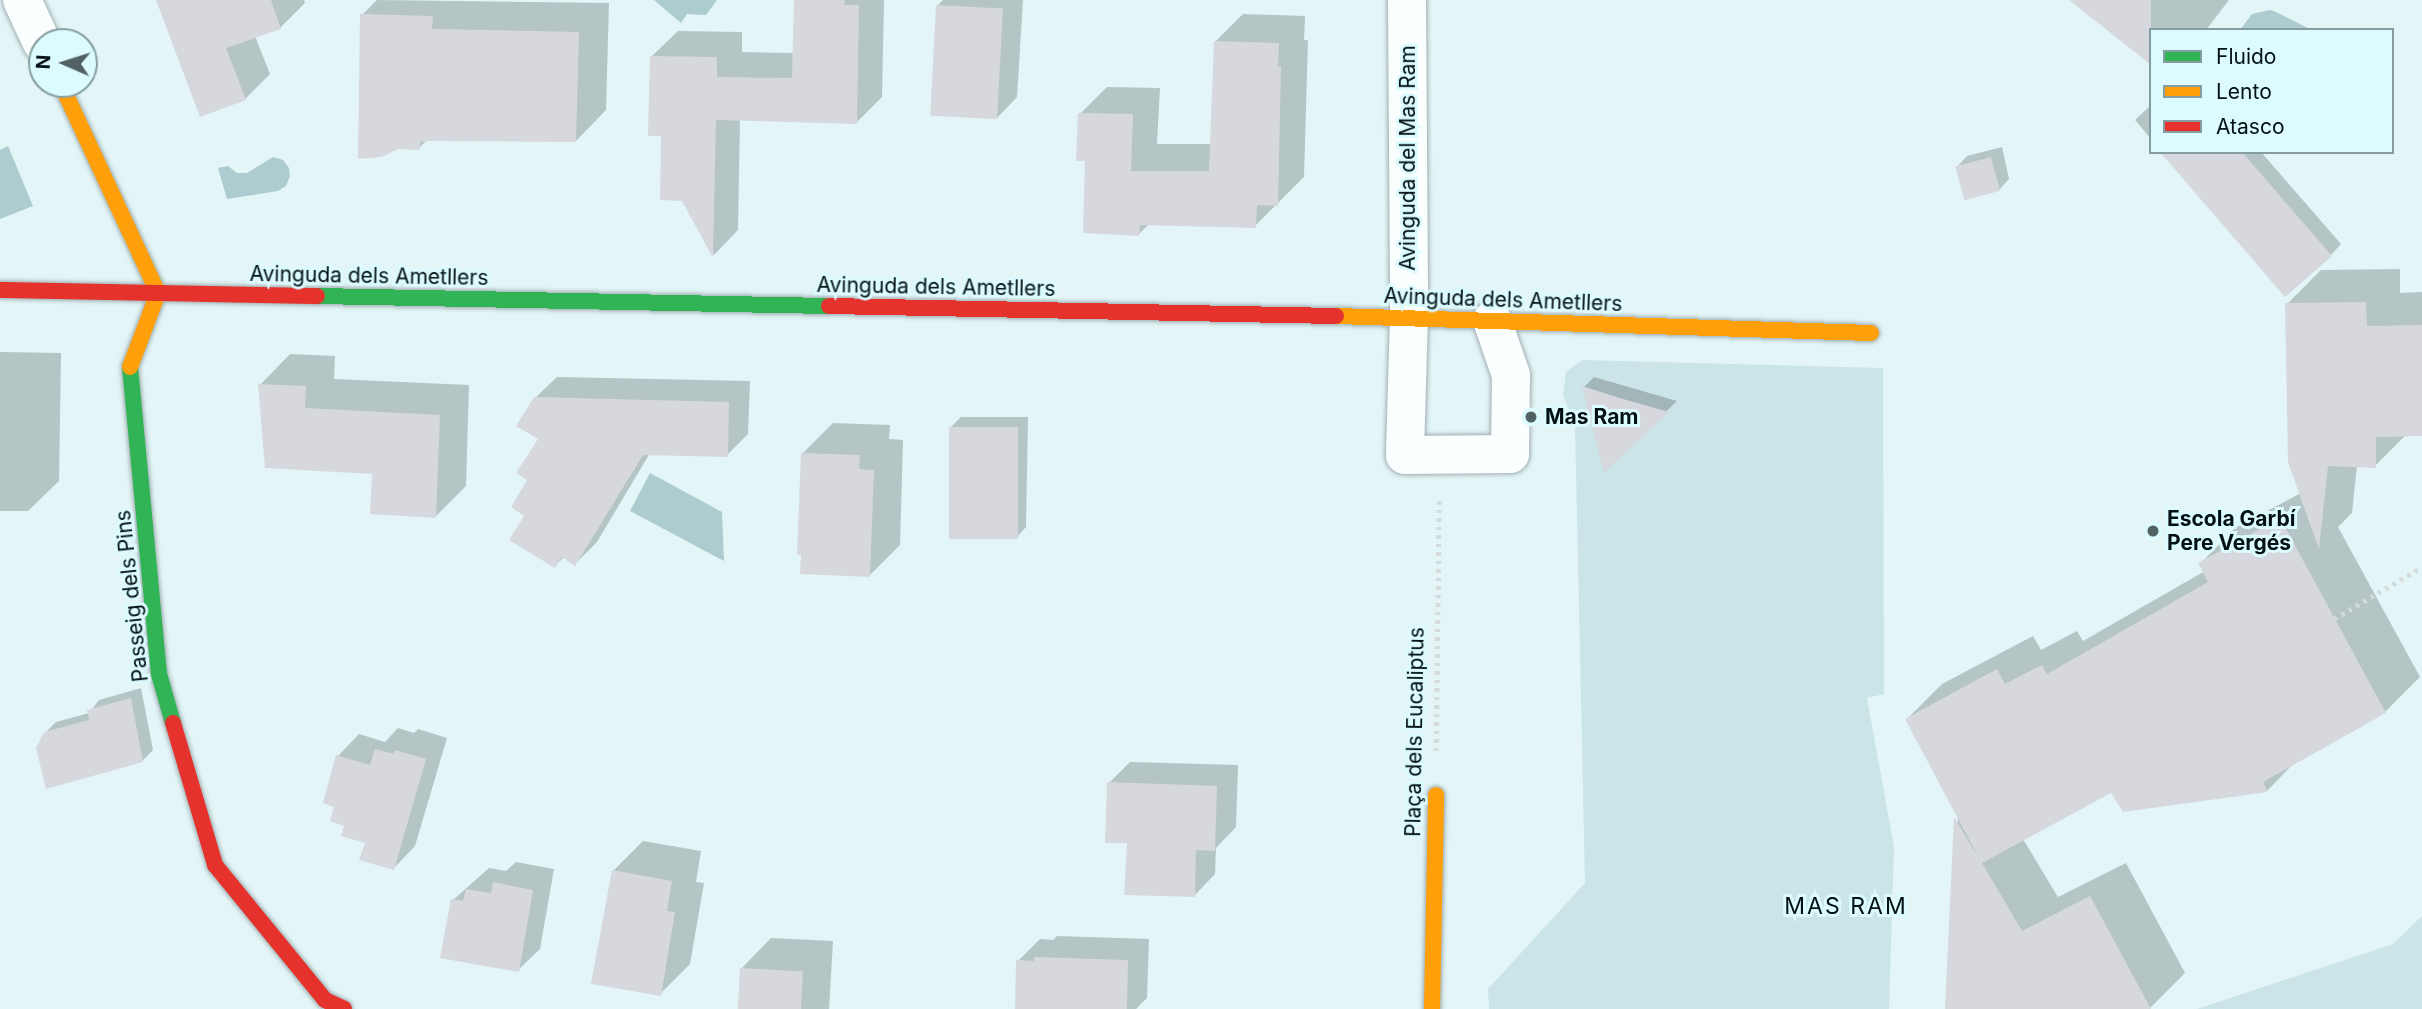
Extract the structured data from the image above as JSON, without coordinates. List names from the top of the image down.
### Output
{
  "streets": {
    "street": [
      "Avinguda del Mas Ram",
      "Avinguda dels Ametllers",
      "Passeig dels Pins",
      "Plaça dels Eucaliptus"
    ]
  },
  "crossings": [
    ["Avinguda del Mas Ram", "Avinguda dels Ametllers"],
    ["Avinguda del Mas Ram", "Plaça dels Eucaliptus"],
    ["Avinguda dels Ametllers", "Passeig dels Pins"]
  ],
  "districts": ["MAS RAM"],
  "places": ["Mas Ram", "Escola Garbí Pere Vergés"],
  "legend": ["Fluido", "Lento", "Atasco"],
  "north": "left"
}
